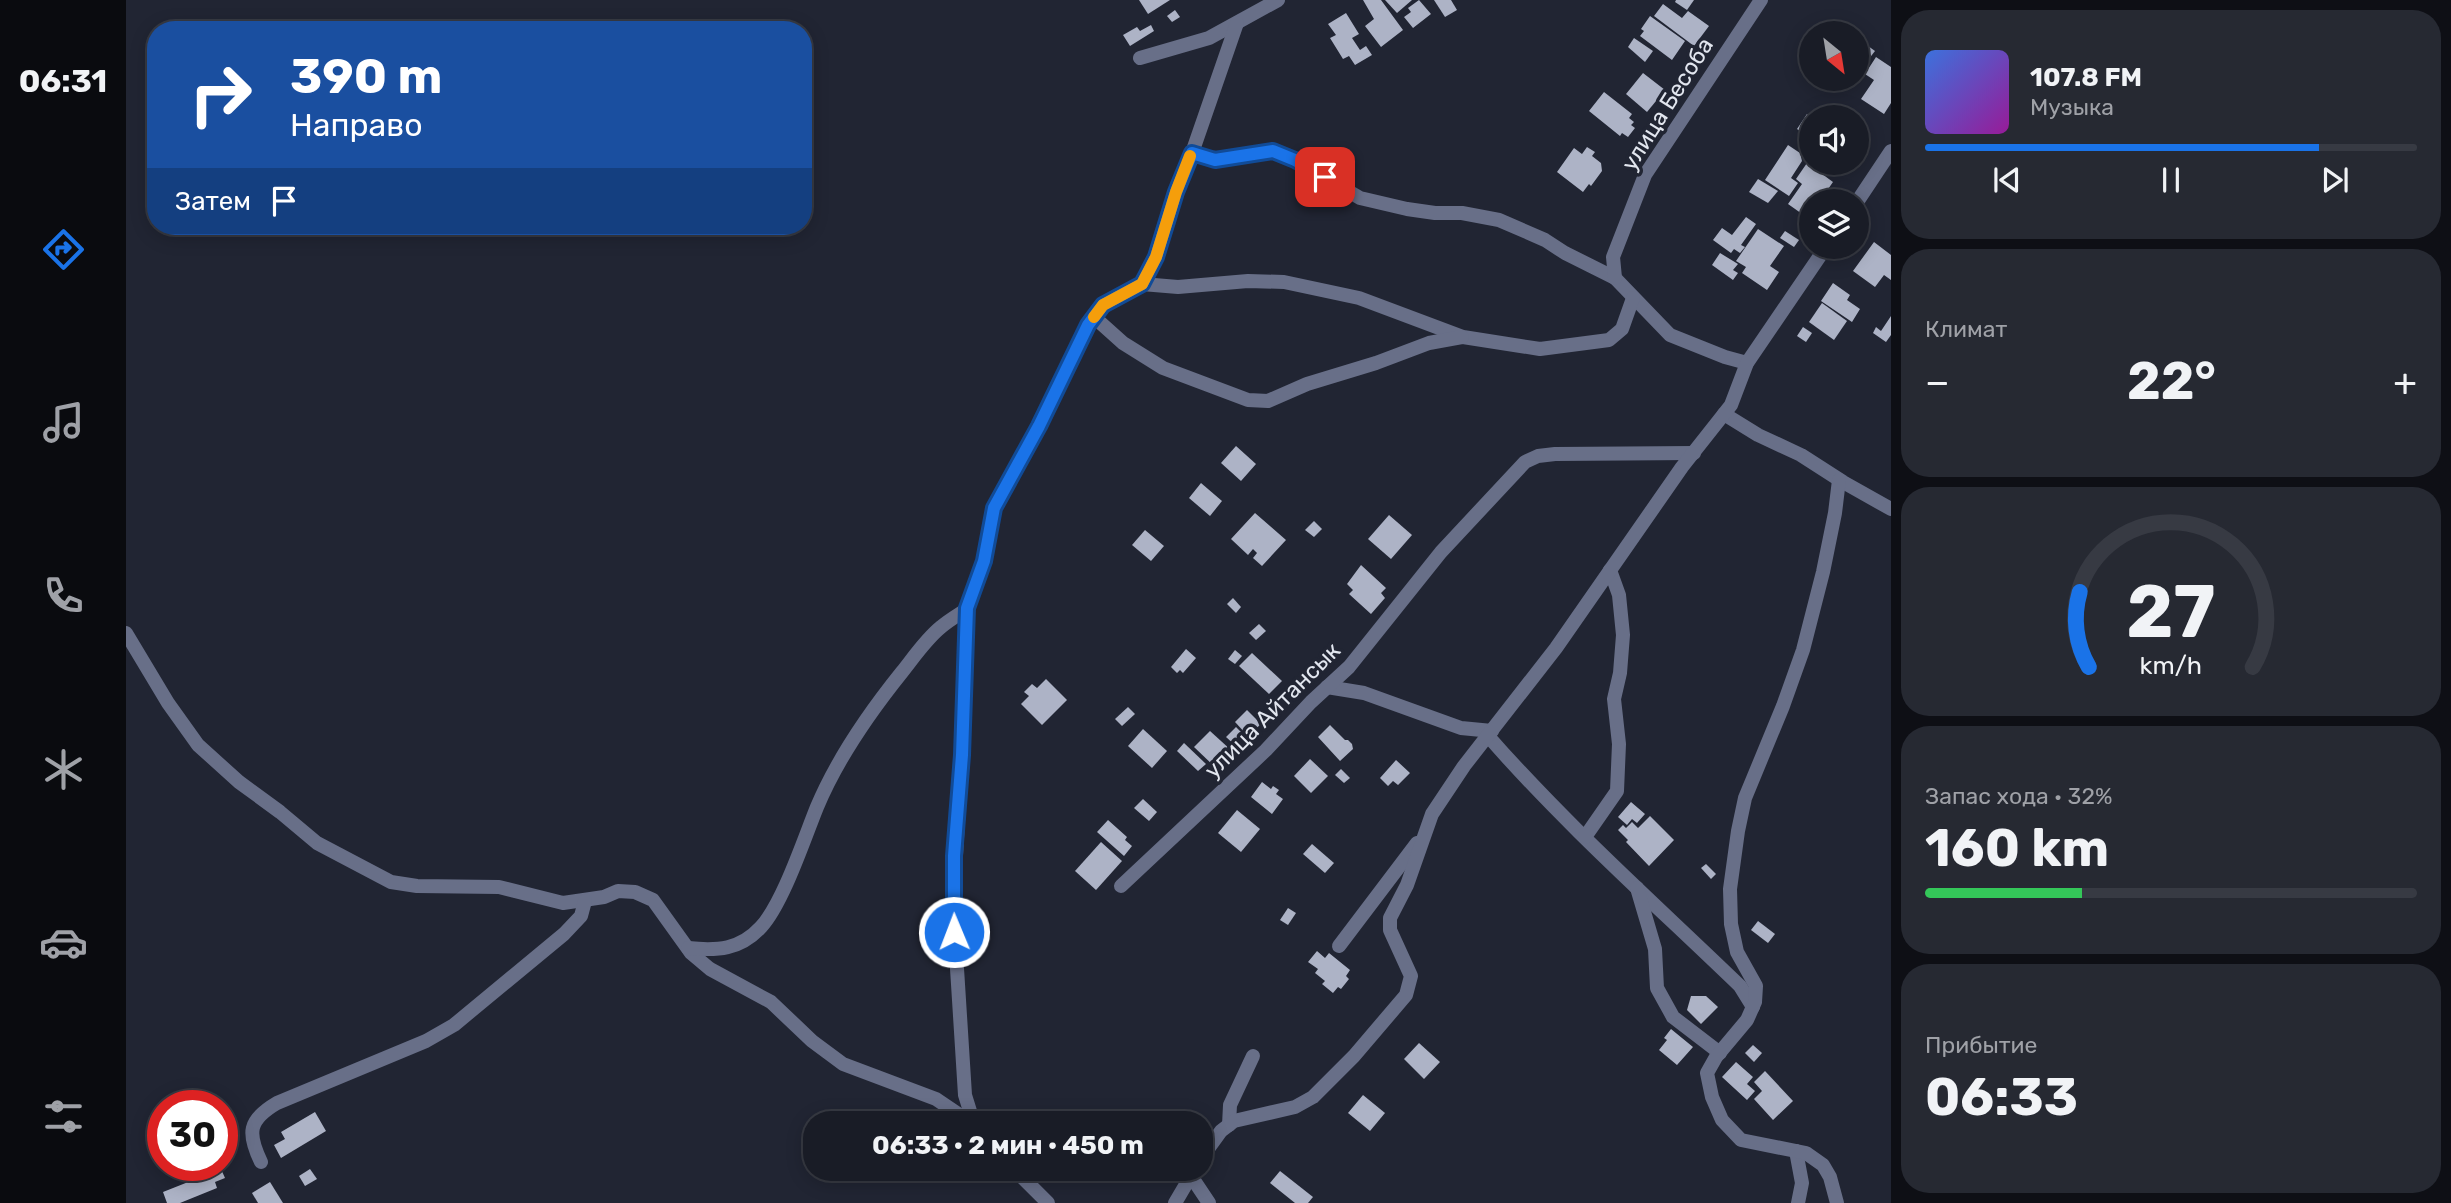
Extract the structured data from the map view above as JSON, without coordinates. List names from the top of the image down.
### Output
{
  "streets": {
    "street": ["улица Бесоба", "улица Айтансык"]
  },
  "north": "bottom right",
  "page": {
    "tabs": "06:31",
    "turn": ["390 m", "Направо"],
    "song": ["107.8 FM", "Музыка"],
    "then": "Затем",
    "tile": [
      "Климат",
      ["Запас хода · 32%", "160 km"],
      ["Прибытие", "06:33"]
    ],
    "heat": ["−", "22°", "+"],
    "limit": "30",
    "trip": "06:33 · 2 мин · 450 m",
    "gauge": ["27", "km/h"]
  }
}
